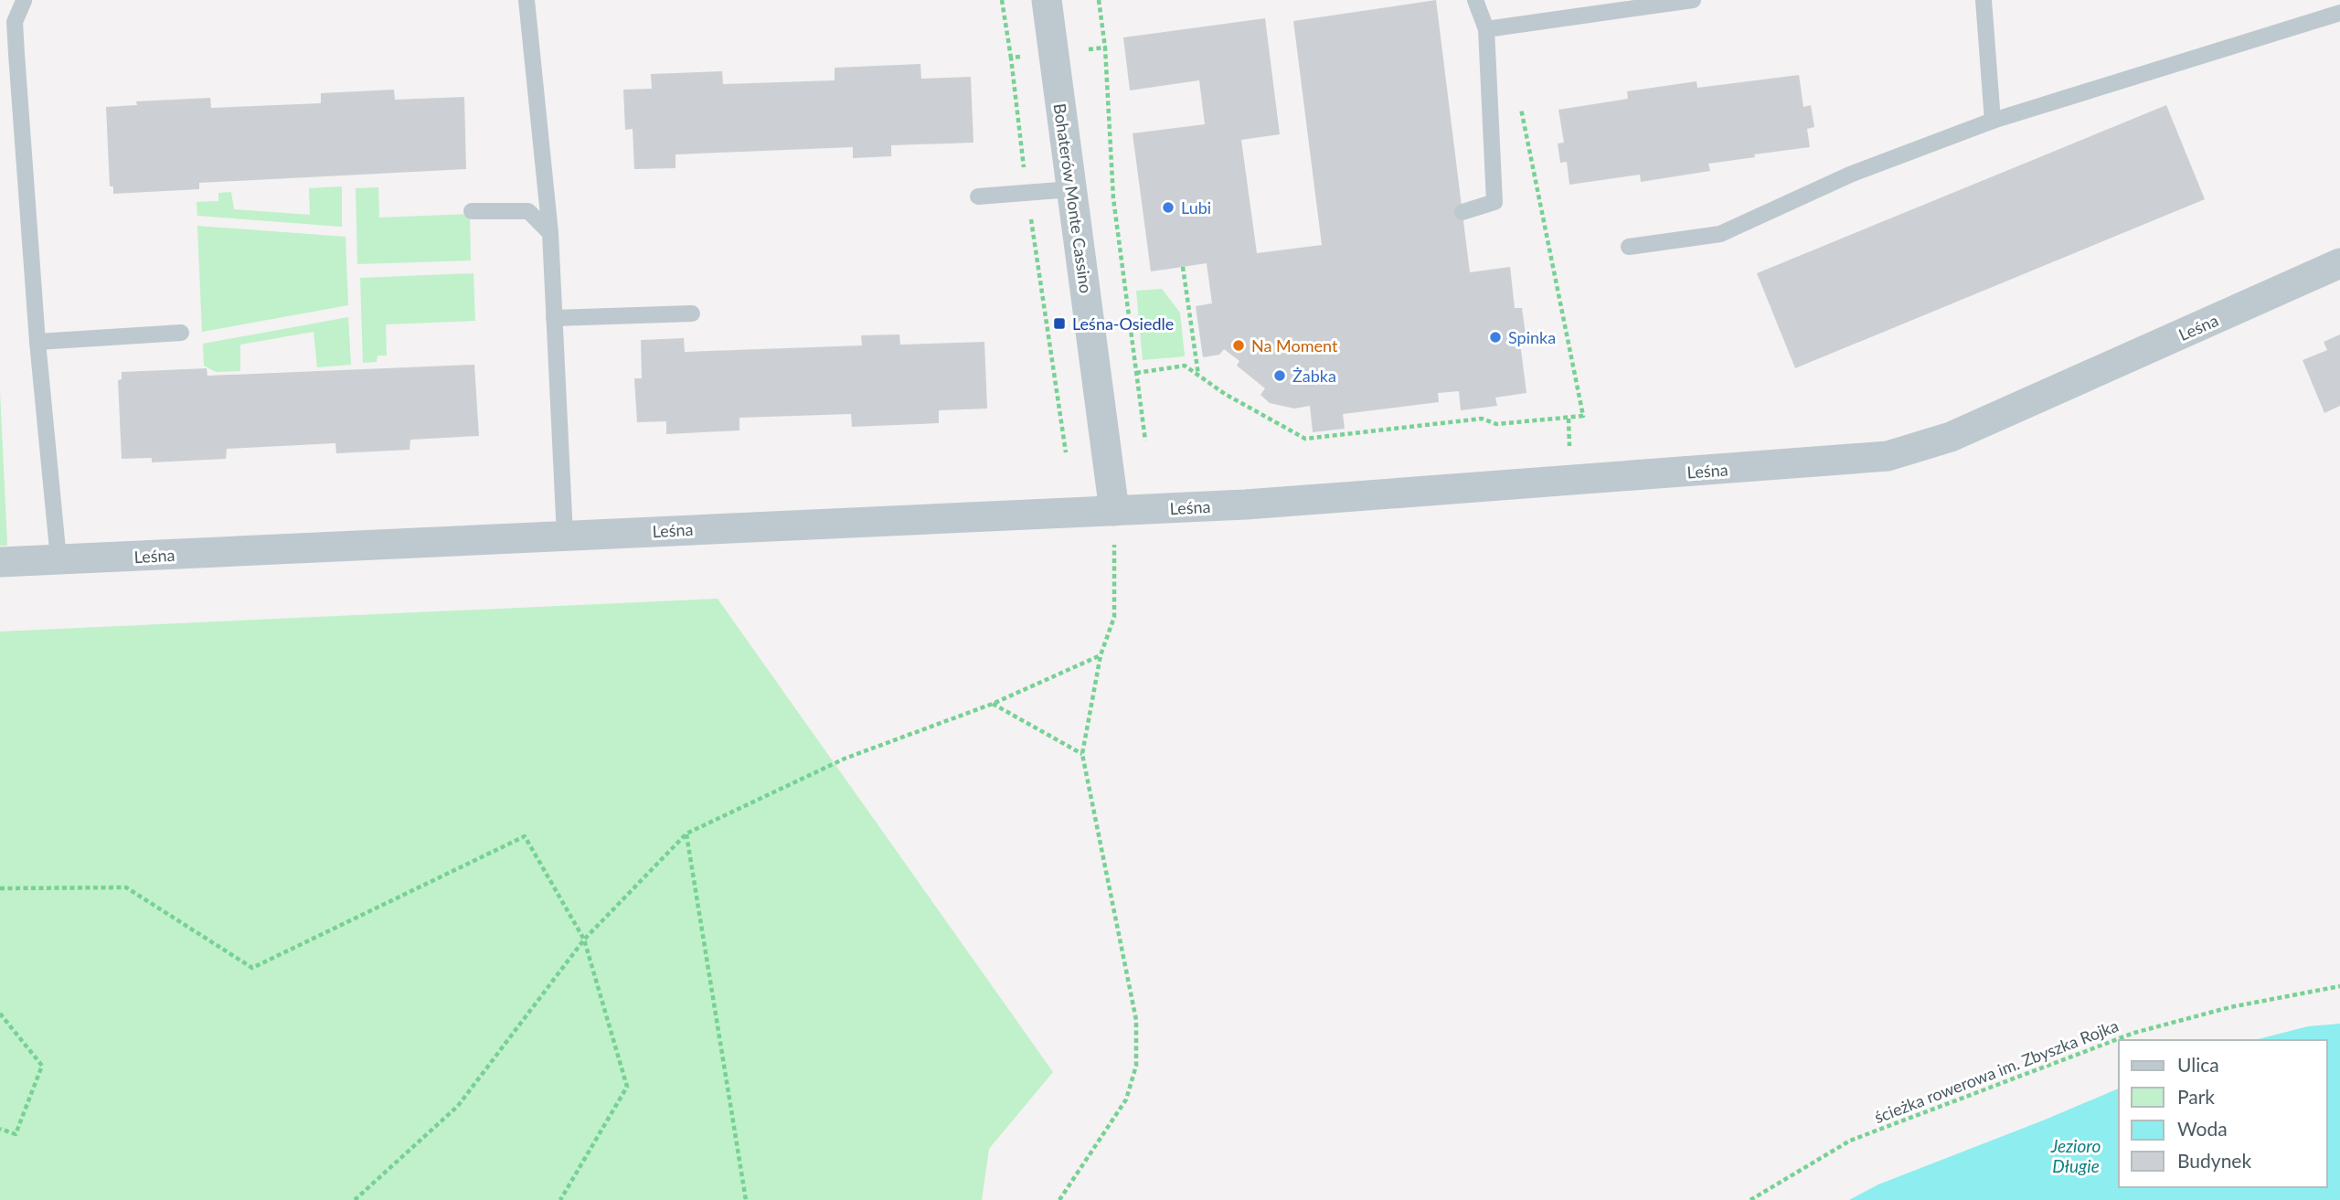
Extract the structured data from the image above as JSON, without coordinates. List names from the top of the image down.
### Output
{
  "streets": {
    "street": ["Bohaterów Monte Cassino", "Leśna"],
    "path": ["ścieżka rowerowa im. Zbyszka Rojka"]
  },
  "crossings": [
    ["Bohaterów Monte Cassino", "Leśna"]
  ],
  "water": ["Jezioro Długie"],
  "places": {
    "other": [
      "Lubi",
      "Spinka",
      "Na Moment",
      "Żabka"
    ],
    "transit": ["Leśna-Osiedle"]
  },
  "legend": [
    "Ulica",
    "Park",
    "Woda",
    "Budynek"
  ]
}
